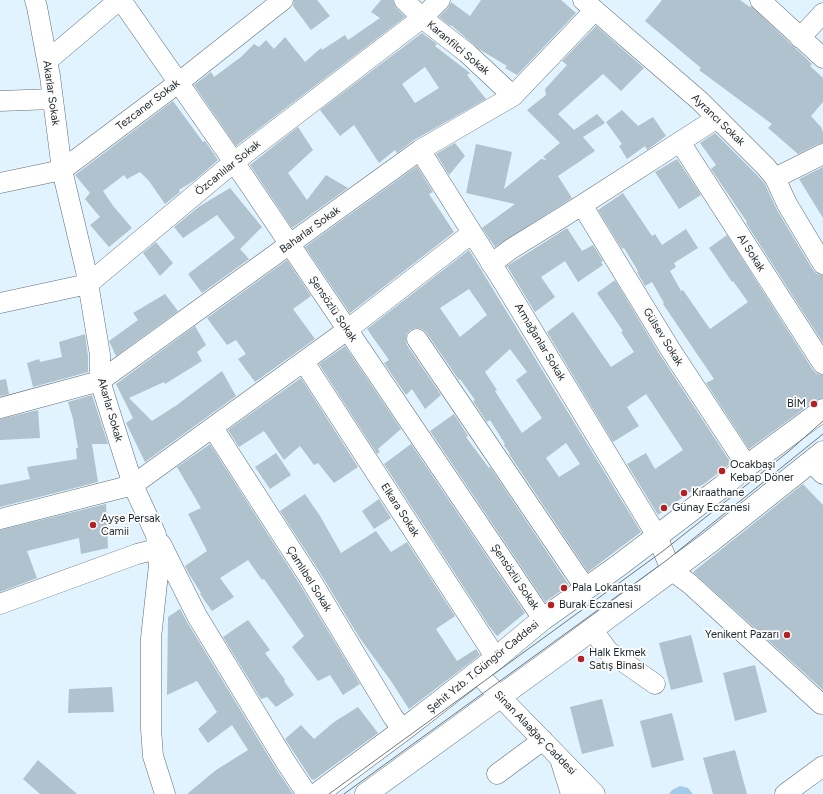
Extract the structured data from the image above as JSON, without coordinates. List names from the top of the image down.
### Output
{
  "streets": {
    "main road": ["Şehit Yzb. T.Güngör Caddesi"],
    "street": [
      "Karanfilci Sokak",
      "Akarlar Sokak",
      "Tezcaner Sokak",
      "Ayrancı Sokak",
      "Özcanlılar Sokak",
      "Baharlar Sokak",
      "Al Sokak",
      "Şensözlü Sokak",
      "Gülsev Sokak",
      "Armağanlar Sokak",
      "Elkara Sokak",
      "Çamlıbel Sokak",
      "Sinan Alaağaç Caddesi"
    ]
  },
  "crossings": [
    ["Karanfilci Sokak", "Özcanlılar Sokak"],
    ["Karanfilci Sokak", "Baharlar Sokak"],
    ["Akarlar Sokak", "Tezcaner Sokak"],
    ["Akarlar Sokak", "Özcanlılar Sokak"],
    ["Akarlar Sokak", "Baharlar Sokak"],
    ["Tezcaner Sokak", "Şensözlü Sokak"],
    ["Ayrancı Sokak", "Baharlar Sokak"],
    ["Özcanlılar Sokak", "Şensözlü Sokak"],
    ["Baharlar Sokak", "Şensözlü Sokak"],
    ["Baharlar Sokak", "Armağanlar Sokak"],
    ["Şensözlü Sokak", "Şehit Yzb. T.Güngör Caddesi"],
    ["Gülsev Sokak", "Şehit Yzb. T.Güngör Caddesi"],
    ["Armağanlar Sokak", "Şehit Yzb. T.Güngör Caddesi"],
    ["Elkara Sokak", "Şehit Yzb. T.Güngör Caddesi"],
    ["Çamlıbel Sokak", "Şehit Yzb. T.Güngör Caddesi"],
    ["Şehit Yzb. T.Güngör Caddesi", "Sinan Alaağaç Caddesi"]
  ],
  "places": [
    "BİM",
    "Ocakbaşı Kebap Döner",
    "Kıraathane",
    "Günay Eczanesi",
    "Ayşe Persak Camii",
    "Pala Lokantası",
    "Burak Eczanesi",
    "Yenikent Pazarı",
    "Halk Ekmek Satış Binası"
  ]
}
